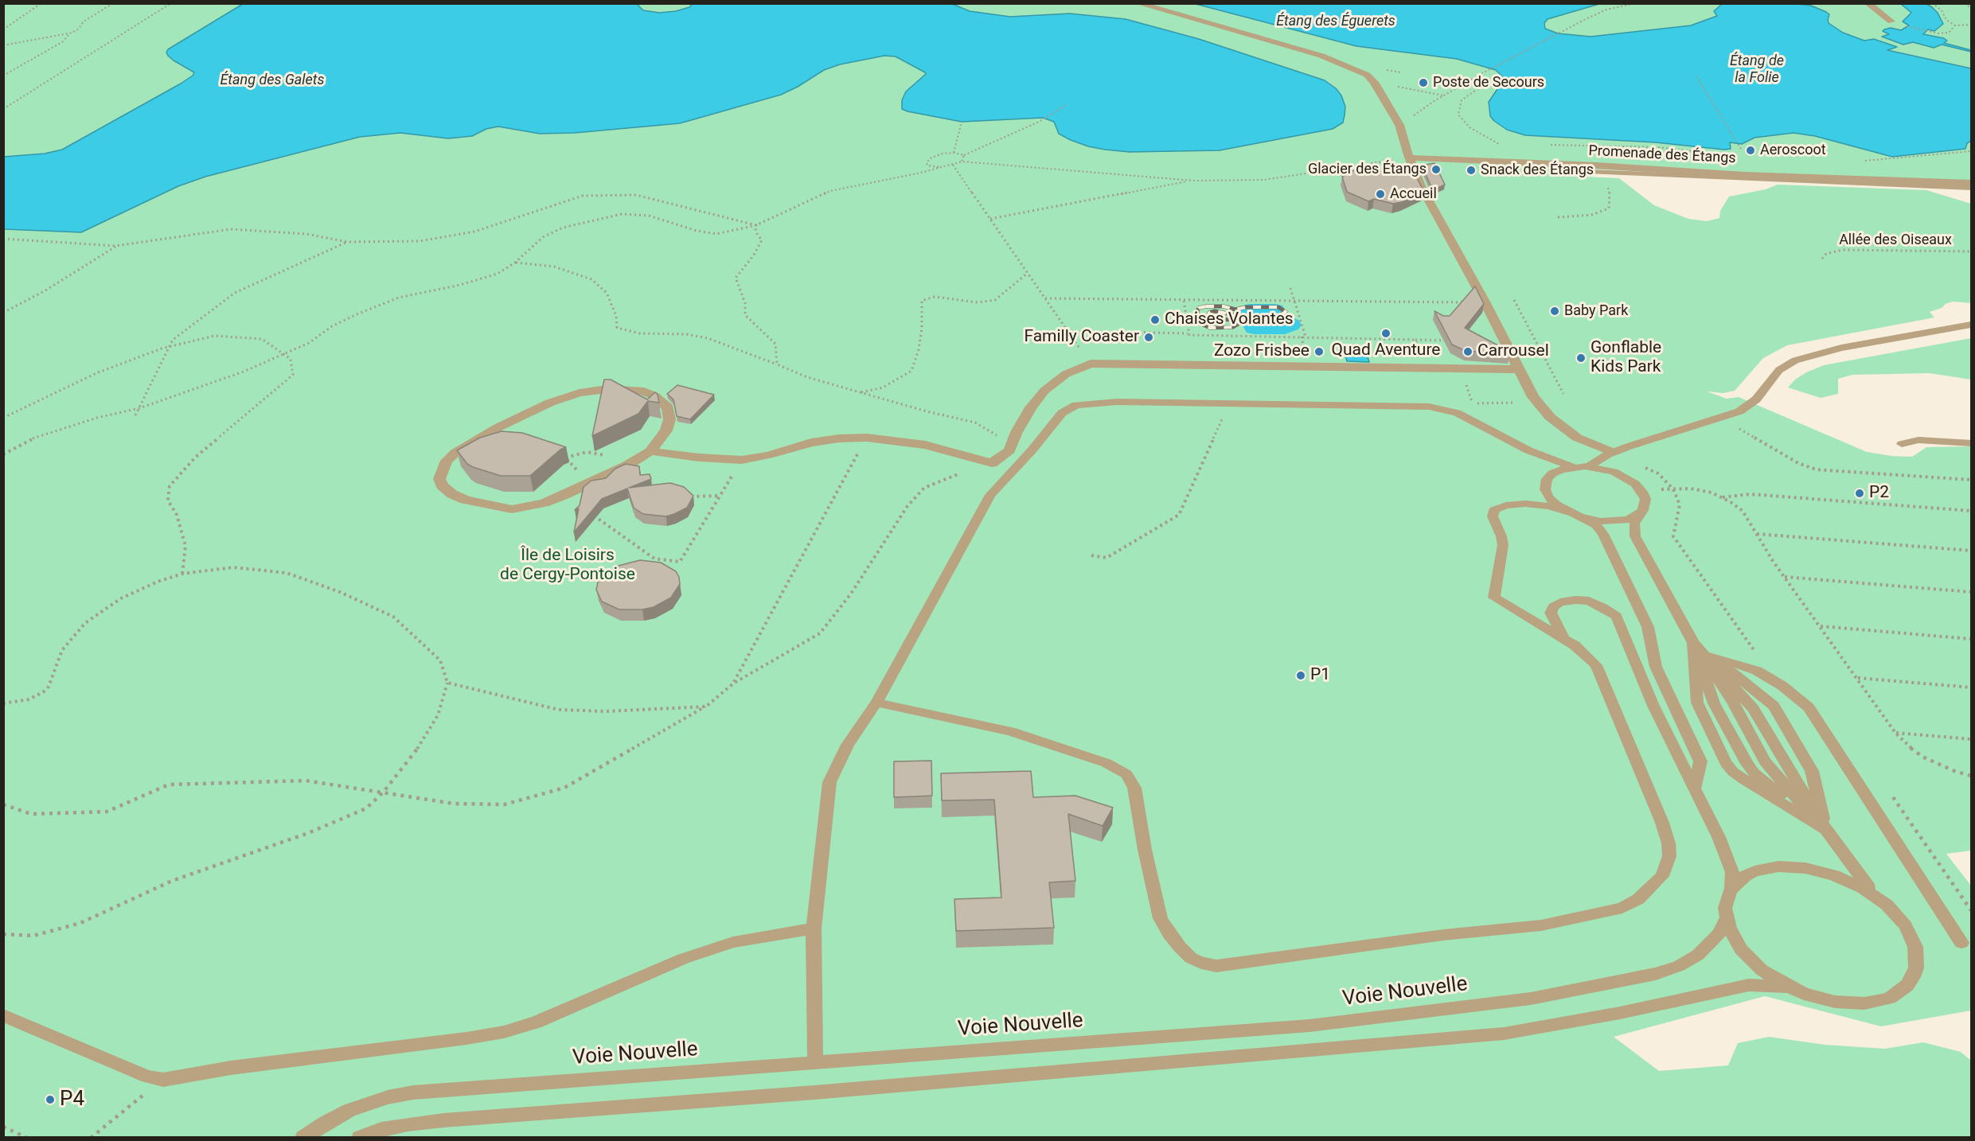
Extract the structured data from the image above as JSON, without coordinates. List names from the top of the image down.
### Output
{
  "streets": {
    "street": ["Promenade des Étangs"],
    "lane": ["Voie Nouvelle"],
    "path": ["Allée des Oiseaux"]
  },
  "water": ["Étang des Éguerets", "Étang de la Folie", "Étang des Galets"],
  "parks": ["Île de Loisirs de Cergy-Pontoise"],
  "places": [
    "Poste de Secours",
    "Aeroscoot",
    "Glacier des Étangs",
    "Snack des Étangs",
    "Accueil",
    "Baby Park",
    "Chaises Volantes",
    "Quad Aventure",
    "Familly Coaster",
    "Zozo Frisbee",
    "Carrousel",
    "Gonflable Kids Park",
    "P2",
    "P1",
    "P4"
  ]
}
